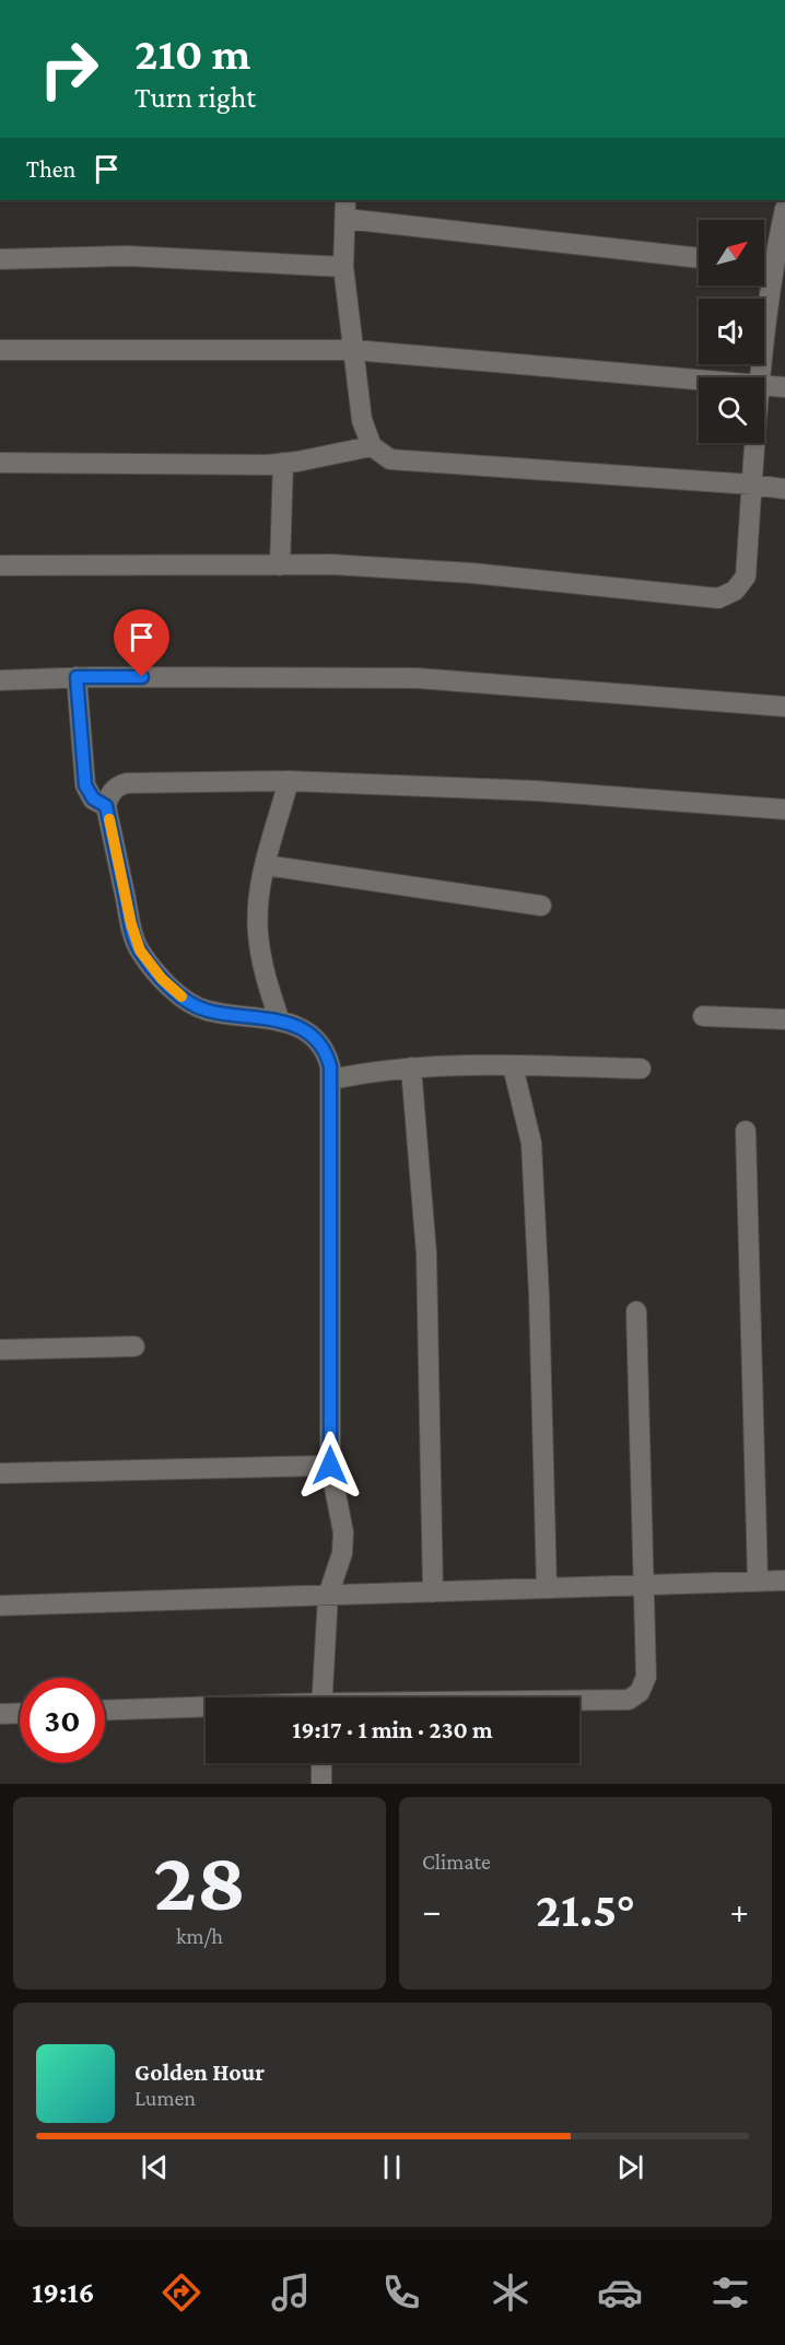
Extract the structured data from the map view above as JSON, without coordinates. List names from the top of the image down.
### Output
{
  "north": "top right",
  "page": {
    "turn": ["210 m", "Turn right"],
    "then": "Then",
    "limit": "30",
    "trip": "19:17 · 1 min · 230 m",
    "tile": [
      ["28", "km/h"],
      "Climate"
    ],
    "heat": ["−", "21.5°", "+"],
    "song": ["Golden Hour", "Lumen"],
    "tabs": "19:16"
  }
}
